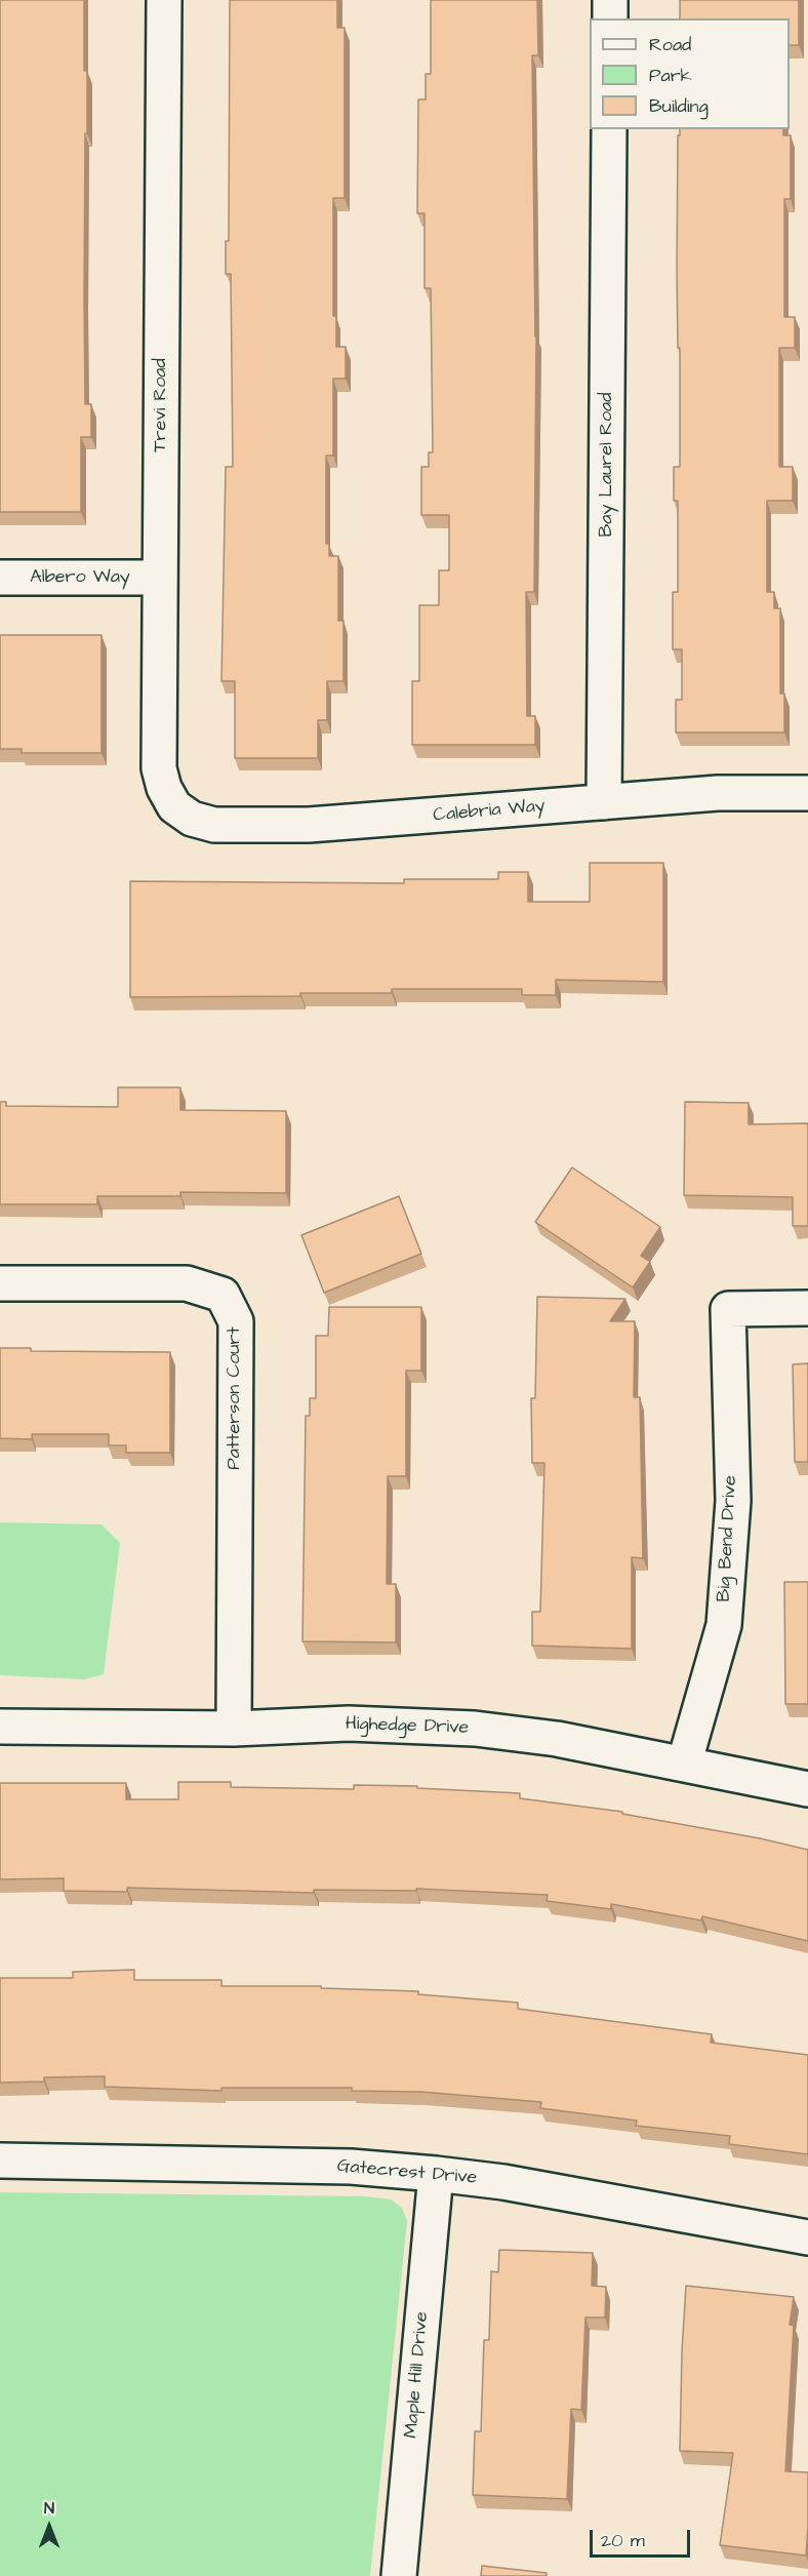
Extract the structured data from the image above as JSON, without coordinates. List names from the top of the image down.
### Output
{
  "streets": {
    "street": [
      "Trevi Road",
      "Bay Laurel Road",
      "Albero Way",
      "Calebria Way",
      "Patterson Court",
      "Big Bend Drive",
      "Highedge Drive",
      "Gatecrest Drive",
      "Maple Hill Drive"
    ]
  },
  "crossings": [
    ["Trevi Road", "Albero Way"],
    ["Trevi Road", "Calebria Way"],
    ["Bay Laurel Road", "Calebria Way"],
    ["Patterson Court", "Highedge Drive"],
    ["Big Bend Drive", "Highedge Drive"],
    ["Gatecrest Drive", "Maple Hill Drive"]
  ],
  "legend": ["Road", "Park", "Building"],
  "scale_bar": "20 m",
  "north": "top"
}
